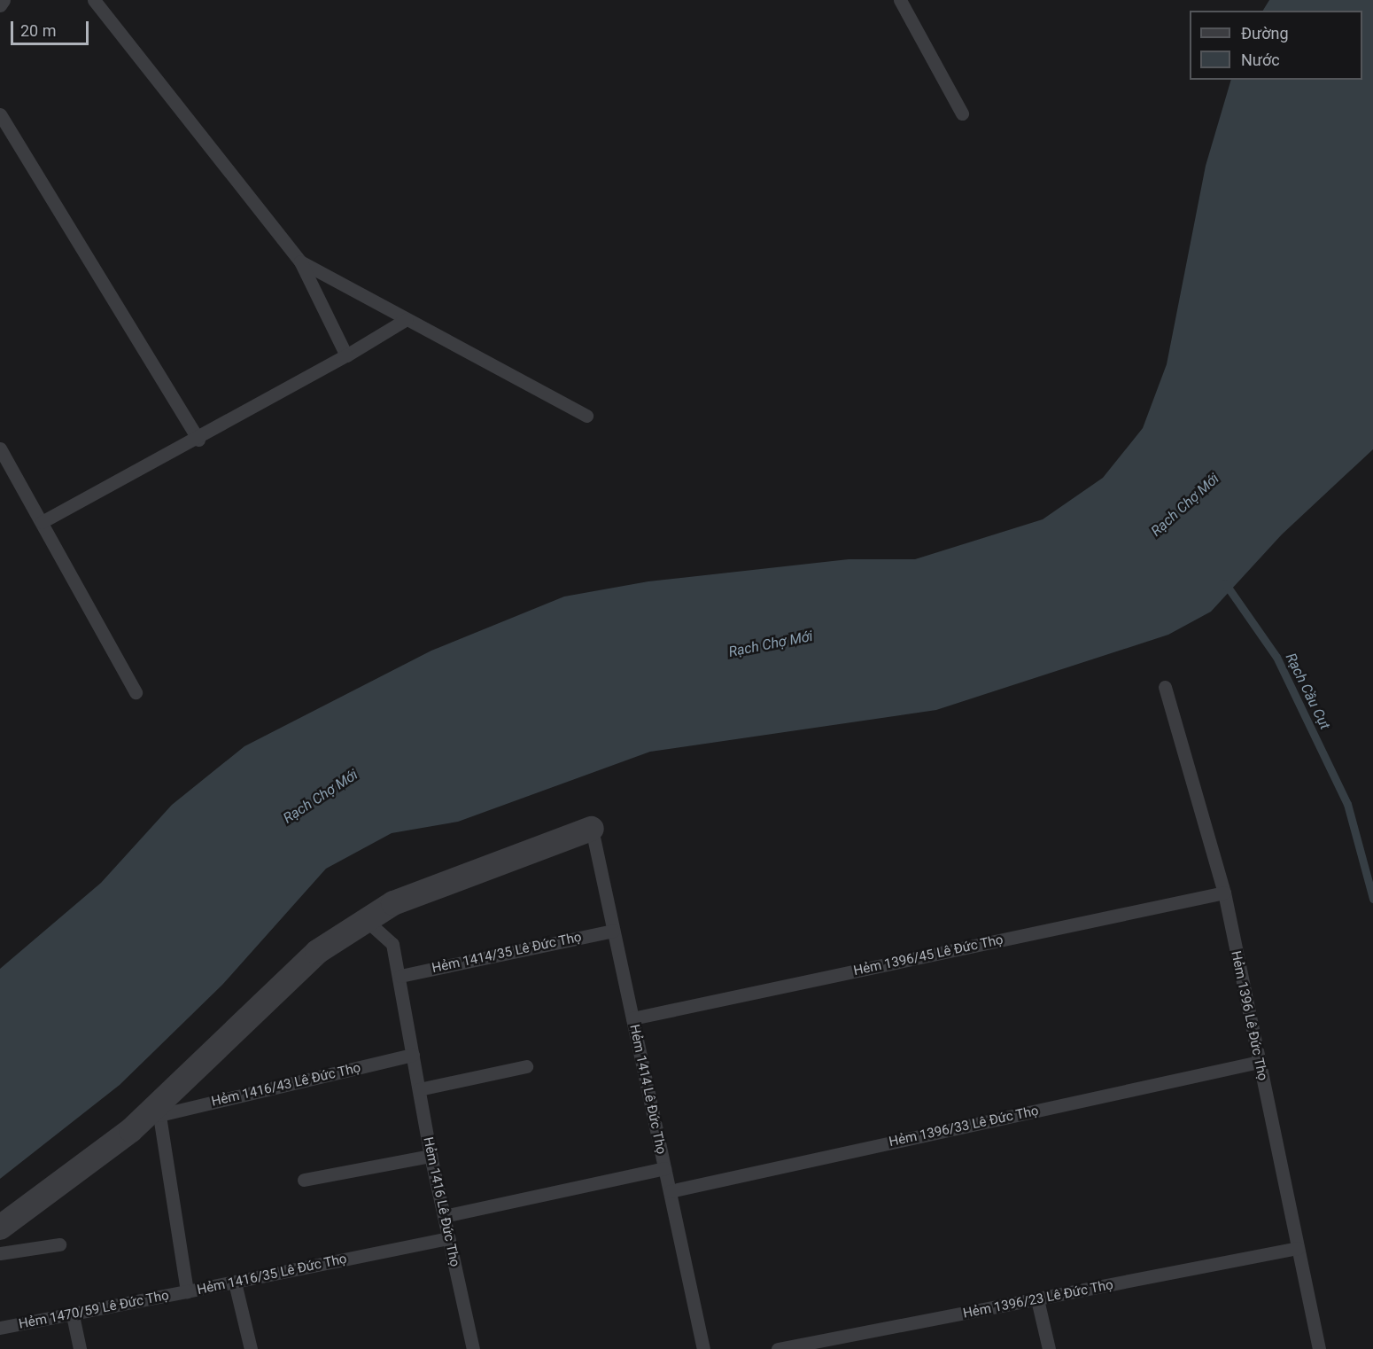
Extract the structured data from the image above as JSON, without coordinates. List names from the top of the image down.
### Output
{
  "streets": {
    "lane": [
      "Hẻm 1414/35 Lê Đức Thọ",
      "Hẻm 1396/45 Lê Đức Thọ",
      "Hẻm 1396 Lê Đức Thọ",
      "Hẻm 1416/43 Lê Đức Thọ",
      "Hẻm 1414 Lê Đức Thọ",
      "Hẻm 1396/33 Lê Đức Thọ",
      "Hẻm 1416 Lê Đức Thọ",
      "Hẻm 1416/35 Lê Đức Thọ",
      "Hẻm 1396/23 Lê Đức Thọ",
      "Hẻm 1470/59 Lê Đức Thọ"
    ]
  },
  "crossings": [
    ["Hẻm 1414/35 Lê Đức Thọ", "Hẻm 1414 Lê Đức Thọ"],
    ["Hẻm 1414/35 Lê Đức Thọ", "Hẻm 1416 Lê Đức Thọ"],
    ["Hẻm 1396/45 Lê Đức Thọ", "Hẻm 1396 Lê Đức Thọ"],
    ["Hẻm 1396/45 Lê Đức Thọ", "Hẻm 1414 Lê Đức Thọ"],
    ["Hẻm 1396 Lê Đức Thọ", "Hẻm 1396/33 Lê Đức Thọ"],
    ["Hẻm 1396 Lê Đức Thọ", "Hẻm 1396/23 Lê Đức Thọ"],
    ["Hẻm 1416/43 Lê Đức Thọ", "Hẻm 1416 Lê Đức Thọ"],
    ["Hẻm 1416/43 Lê Đức Thọ", "Hẻm 1416/35 Lê Đức Thọ"],
    ["Hẻm 1414 Lê Đức Thọ", "Hẻm 1396/33 Lê Đức Thọ"],
    ["Hẻm 1416 Lê Đức Thọ", "Hẻm 1416/35 Lê Đức Thọ"],
    ["Hẻm 1416/35 Lê Đức Thọ", "Hẻm 1470/59 Lê Đức Thọ"]
  ],
  "water": ["Rạch Chợ Mới", "Rạch Cầu Cụt"],
  "legend": ["Đường", "Nước"],
  "scale_bar": "20 m"
}
